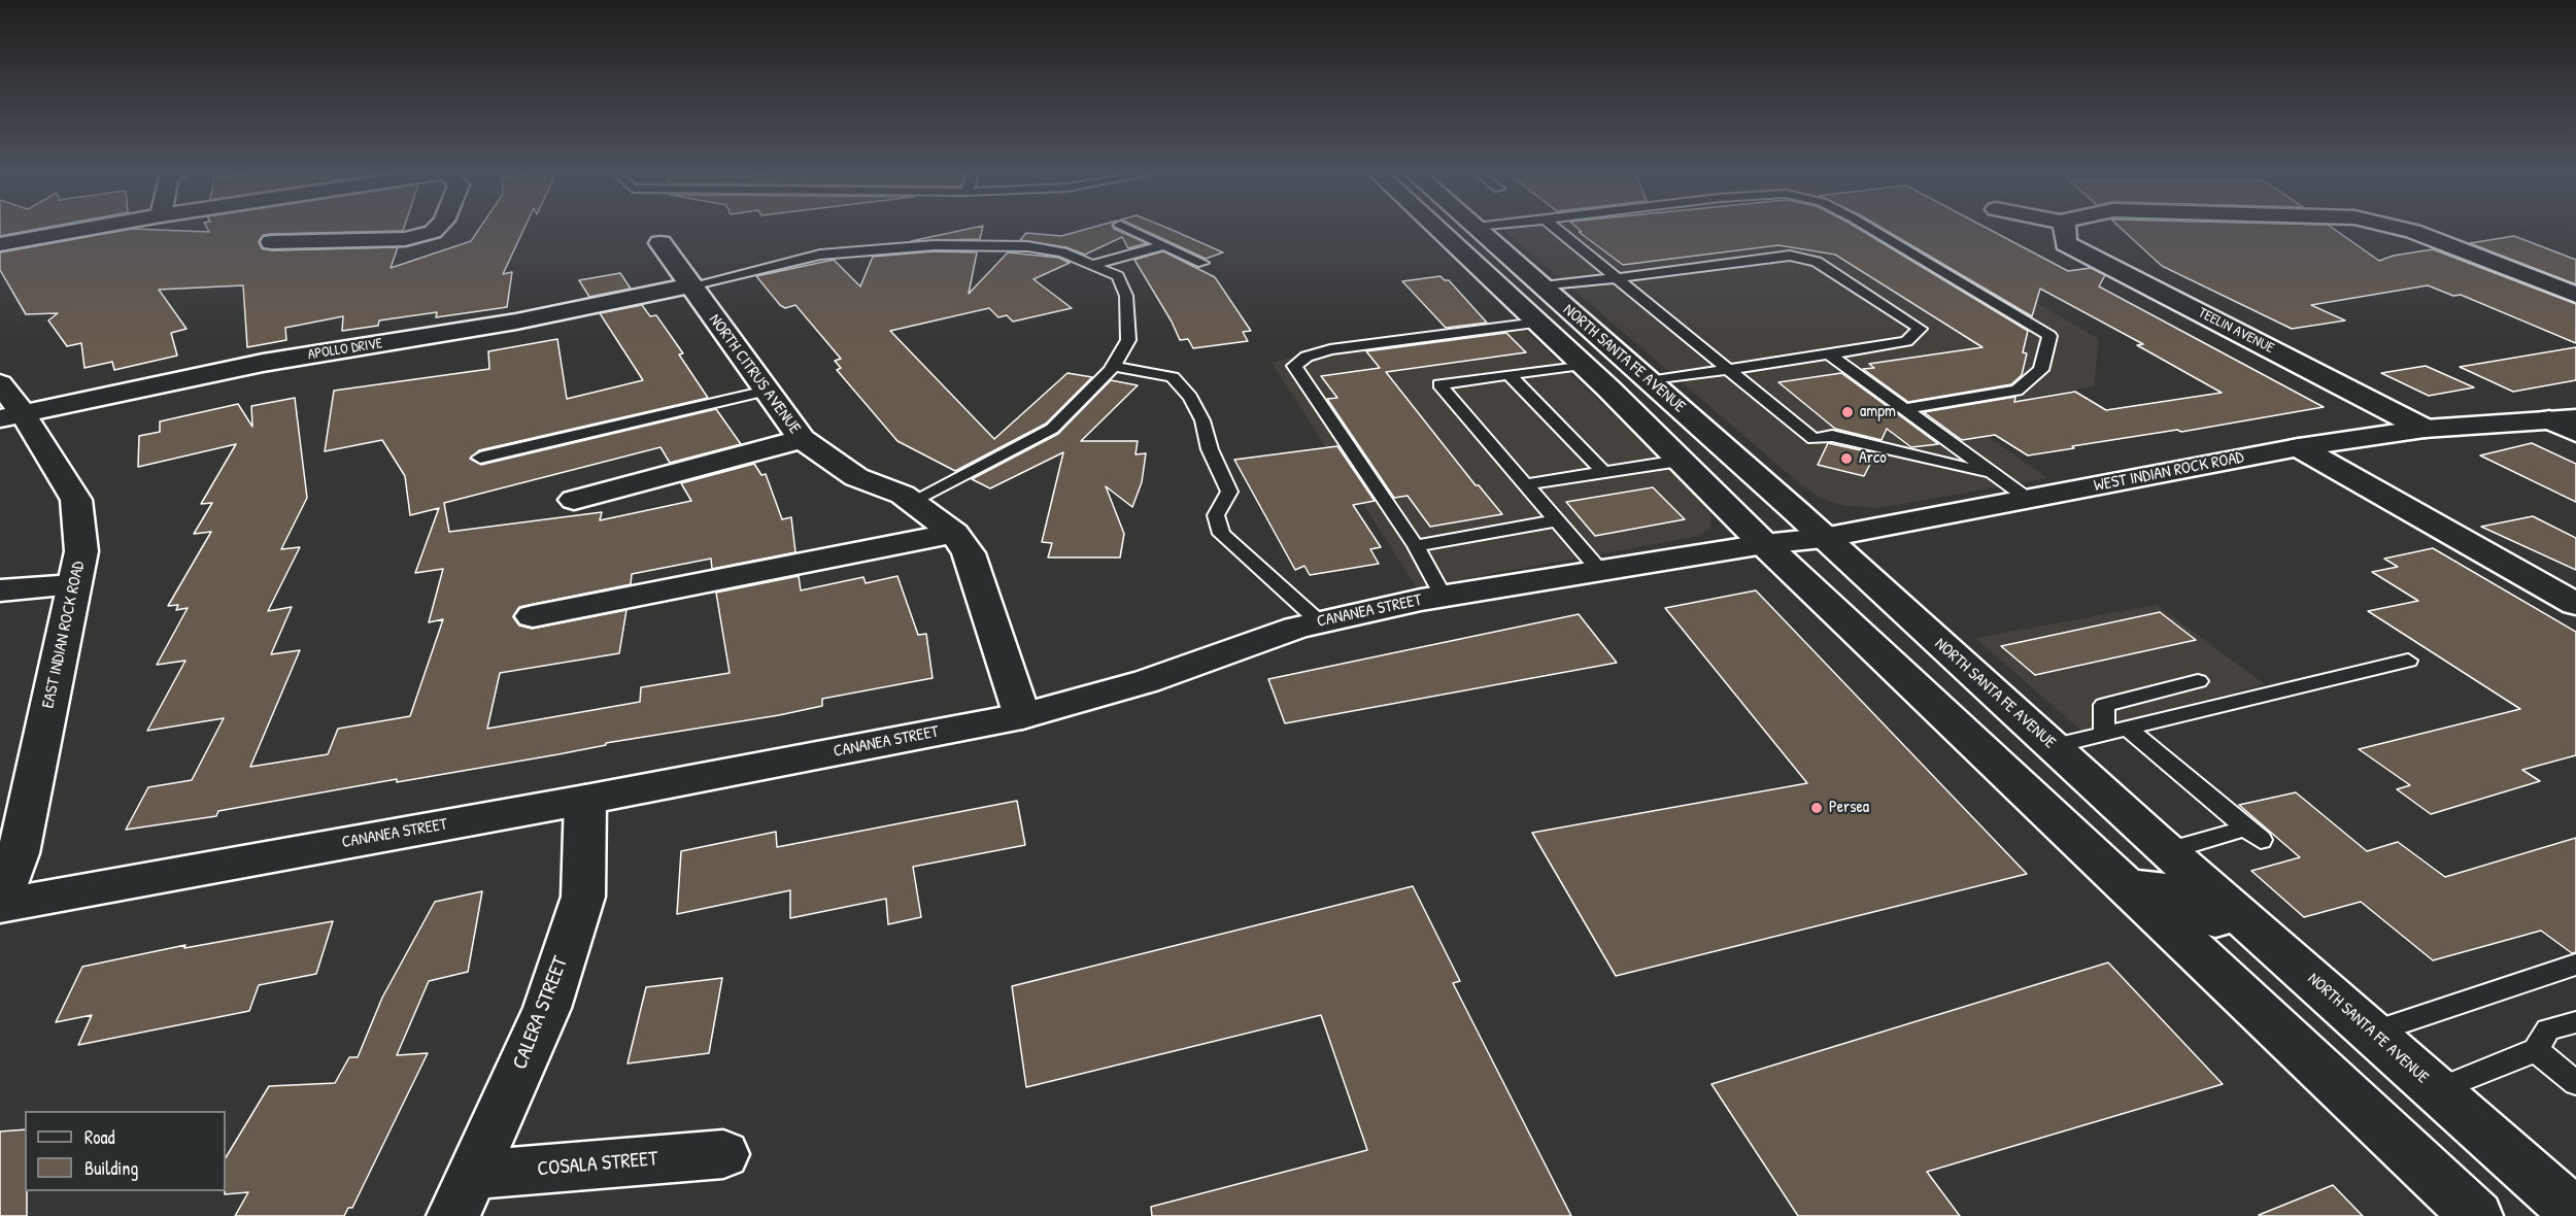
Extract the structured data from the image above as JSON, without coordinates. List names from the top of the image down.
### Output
{
  "streets": {
    "street": [
      "TEELIN AVENUE",
      "APOLLO DRIVE",
      "NORTH SANTA FE AVENUE",
      "NORTH CITRUS AVENUE",
      "WEST INDIAN ROCK ROAD",
      "CANANEA STREET",
      "EAST INDIAN ROCK ROAD",
      "CALERA STREET",
      "COSALA STREET"
    ]
  },
  "crossings": [
    ["TEELIN AVENUE", "WEST INDIAN ROCK ROAD"],
    ["APOLLO DRIVE", "NORTH CITRUS AVENUE"],
    ["APOLLO DRIVE", "EAST INDIAN ROCK ROAD"],
    ["NORTH SANTA FE AVENUE", "WEST INDIAN ROCK ROAD"],
    ["NORTH SANTA FE AVENUE", "CANANEA STREET"],
    ["NORTH CITRUS AVENUE", "CANANEA STREET"],
    ["WEST INDIAN ROCK ROAD", "CANANEA STREET"],
    ["CANANEA STREET", "EAST INDIAN ROCK ROAD"],
    ["CANANEA STREET", "CALERA STREET"],
    ["CALERA STREET", "COSALA STREET"]
  ],
  "places": ["ampm", "Arco", "Persea"],
  "legend": ["Road", "Building"]
}
